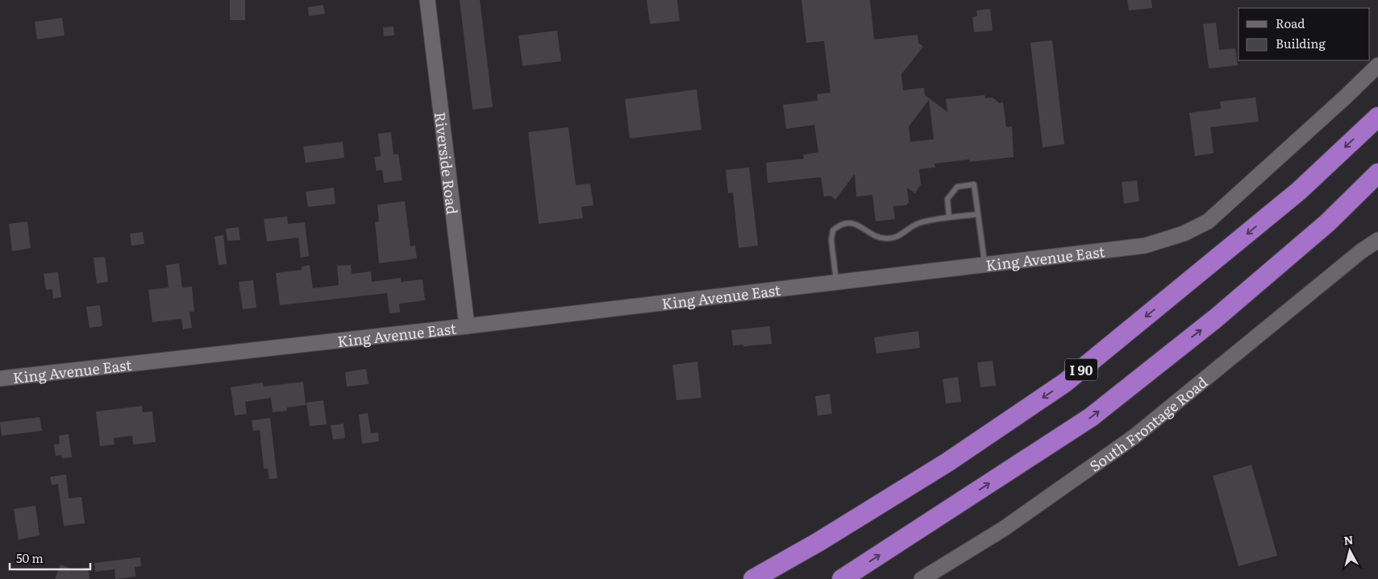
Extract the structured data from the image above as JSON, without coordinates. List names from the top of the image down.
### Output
{
  "streets": {
    "highway": ["I 90"],
    "main road": ["Riverside Road", "King Avenue East", "South Frontage Road"]
  },
  "crossings": [
    ["Riverside Road", "King Avenue East"]
  ],
  "legend": ["Road", "Building"],
  "scale_bar": "50 m",
  "north": "top"
}
